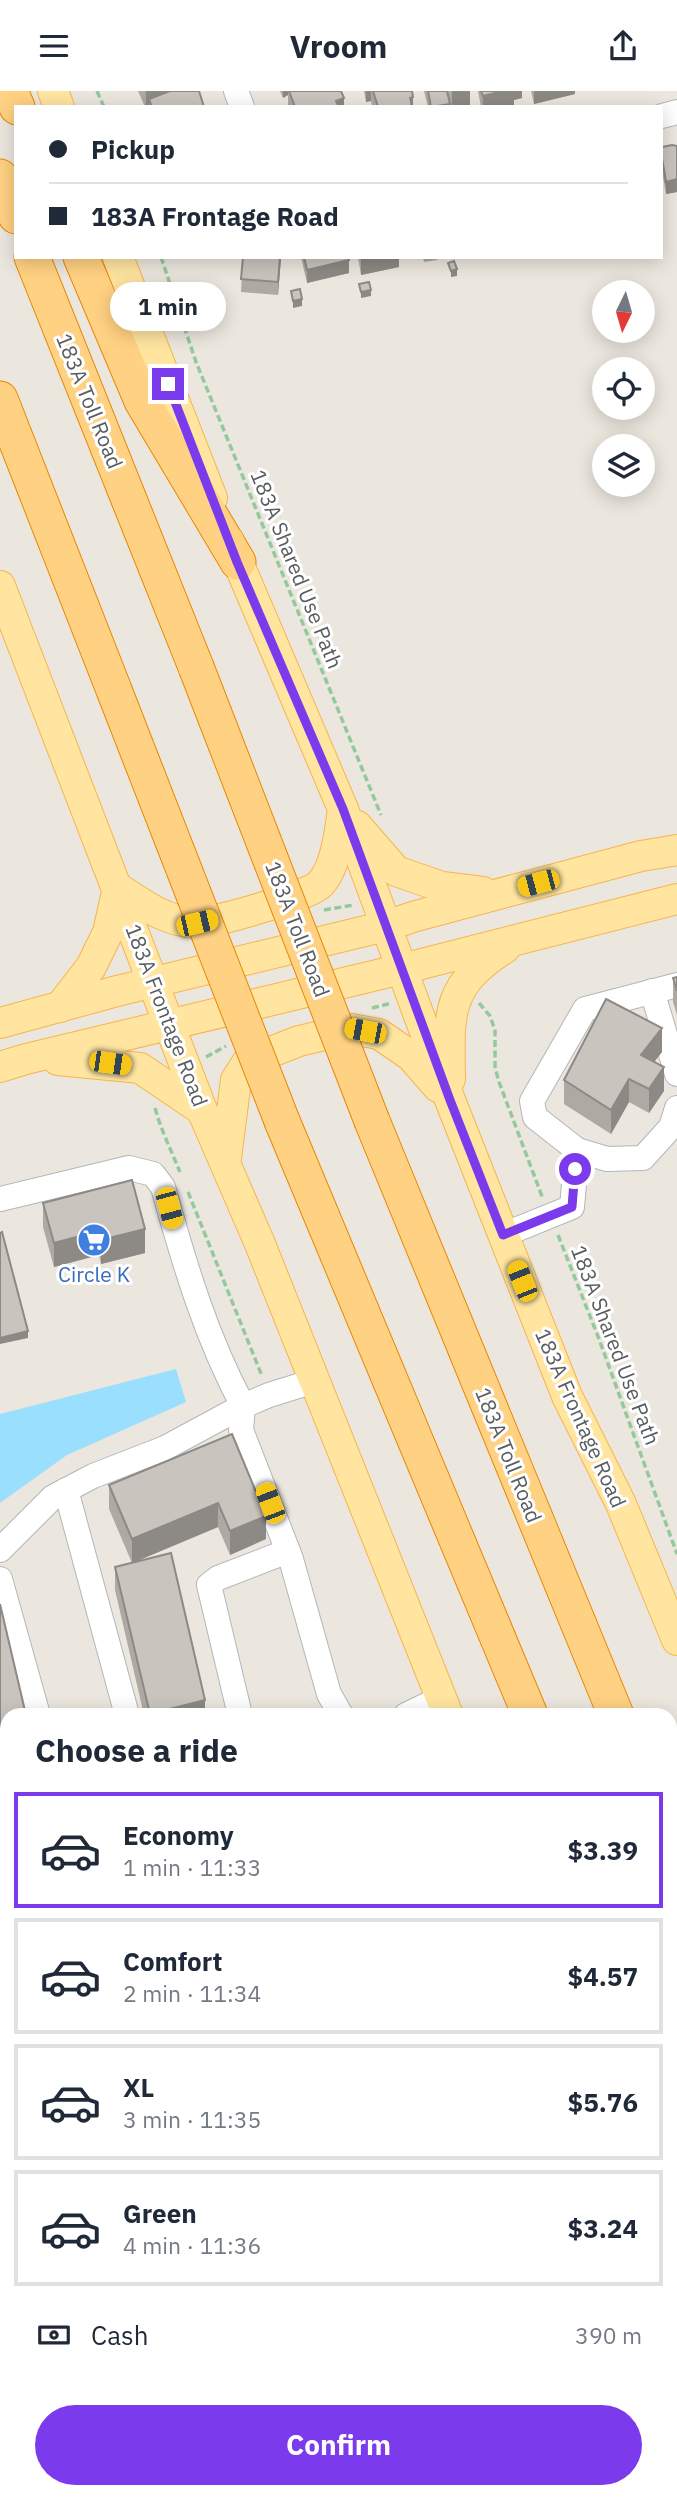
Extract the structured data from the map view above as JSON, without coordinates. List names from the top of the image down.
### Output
{
  "streets": {
    "highway": ["183A Toll Road"],
    "main road": ["183A Frontage Road"],
    "path": ["183A Shared Use Path"]
  },
  "places": {
    "supermarket": ["Circle K"]
  },
  "north": "bottom",
  "page": {
    "header": "Vroom",
    "banner": ["Pickup", "183A Frontage Road"],
    "bubble": "1 min",
    "heading": "Choose a ride",
    "list": [
      {
        "name": "Economy",
        "note": "1 min · 11:33",
        "value": "$3.39"
      },
      {
        "name": "Comfort",
        "note": "2 min · 11:34",
        "value": "$4.57"
      },
      {
        "name": "XL",
        "note": "3 min · 11:35",
        "value": "$5.76"
      },
      {
        "name": "Green",
        "note": "4 min · 11:36",
        "value": "$3.24"
      }
    ],
    "pay": ["Cash", "390 m"],
    "buttons": "Confirm"
  }
}
